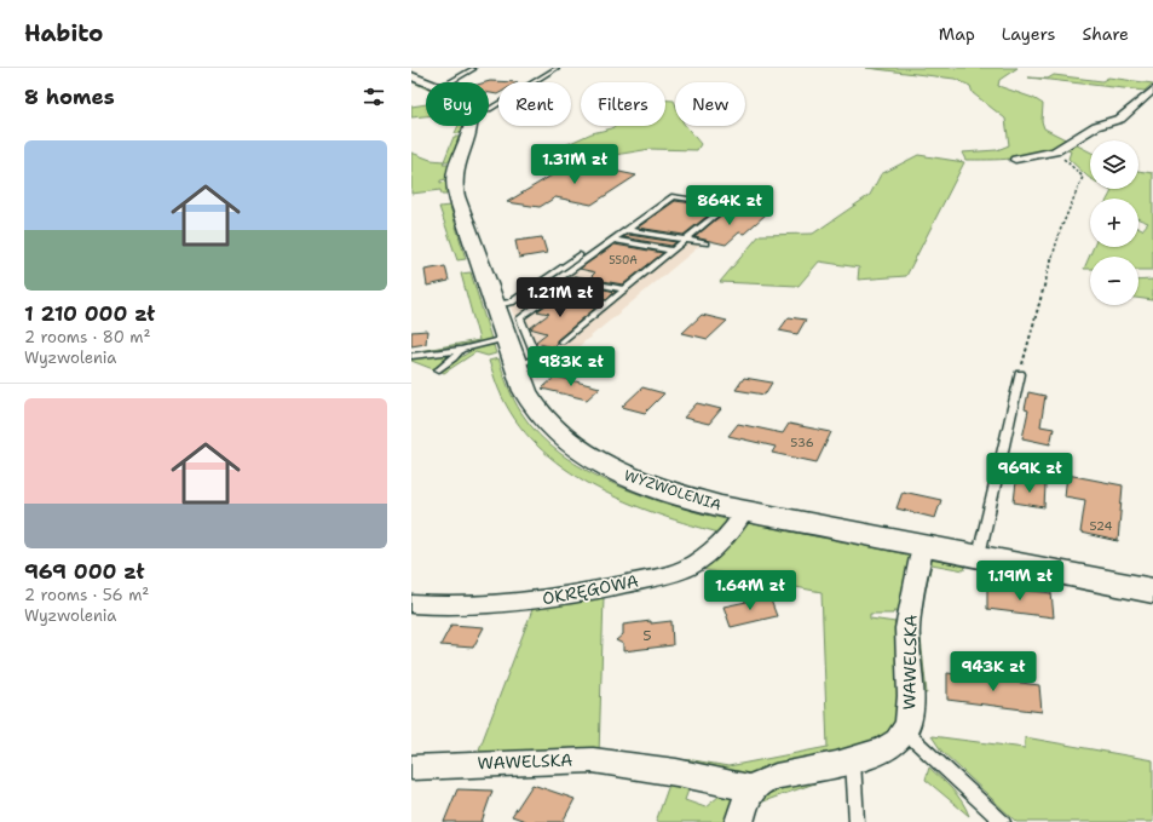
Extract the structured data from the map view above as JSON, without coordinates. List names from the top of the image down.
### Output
{
  "streets": {
    "street": ["WYZWOLENIA", "OKRĘGOWA", "WAWELSKA"]
  },
  "crossings": [
    ["WYZWOLENIA", "OKRĘGOWA"],
    ["WYZWOLENIA", "WAWELSKA"]
  ],
  "house_numbers": [
    "550A",
    "536",
    "524",
    "5"
  ],
  "page": {
    "header": "Habito",
    "nav": ["Map", "Layers", "Share"],
    "heading": "8 homes",
    "chip": [
      "Buy",
      "Rent",
      "Filters",
      "New"
    ],
    "list": [
      {
        "name": "1 210 000 zł",
        "note": "2 rooms · 80 m² · Wyzwolenia"
      },
      {
        "name": "969 000 zł",
        "note": "2 rooms · 56 m² · Wyzwolenia"
      }
    ],
    "map_buttons": ["+", "−"],
    "price": [
      "1.31M zł",
      "864K zł",
      "1.21M zł",
      "983K zł",
      "969K zł",
      "1.19M zł",
      "1.64M zł",
      "943K zł"
    ]
  }
}
